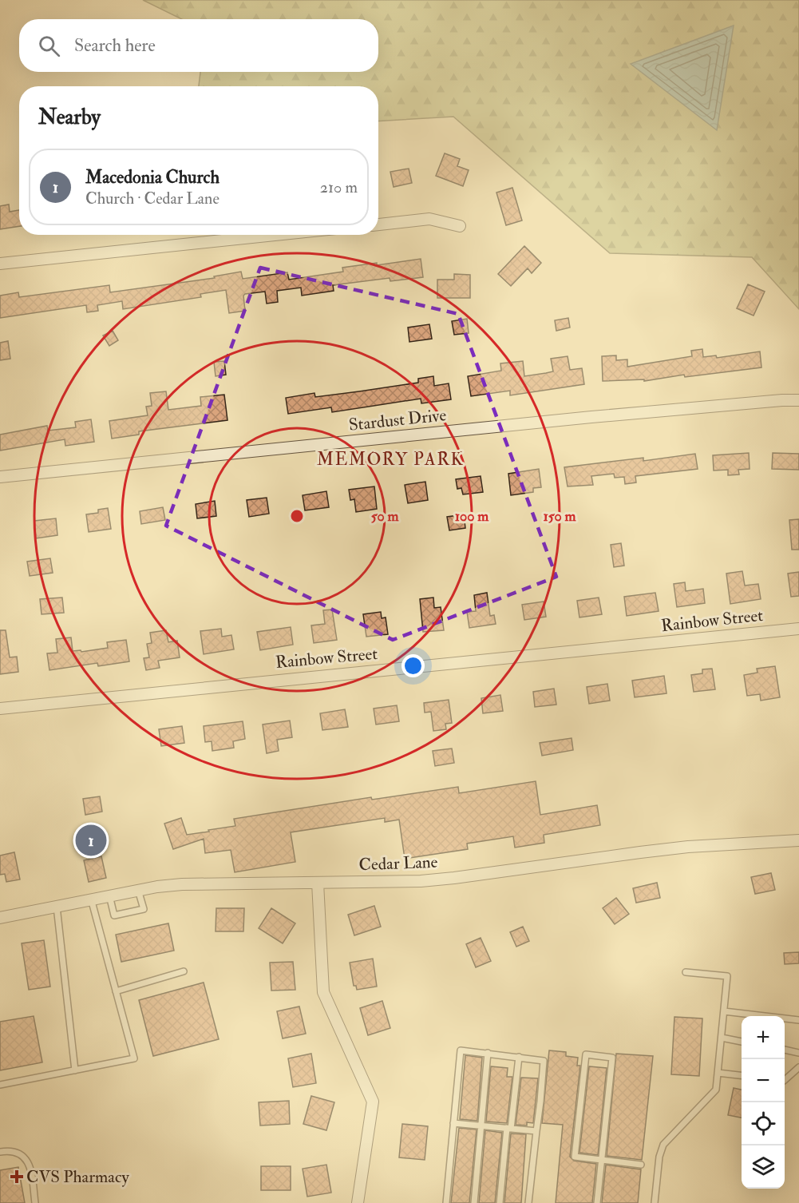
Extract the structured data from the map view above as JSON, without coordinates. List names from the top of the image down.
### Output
{
  "streets": {
    "street": ["Stardust Drive", "Rainbow Street", "Cedar Lane"]
  },
  "districts": ["MEMORY PARK"],
  "places": {
    "health": ["CVS Pharmacy"]
  },
  "page": {
    "search": "Search here",
    "heading": "Nearby",
    "list": [
      {
        "mark": "1",
        "name": "Macedonia Church",
        "note": "Church · Cedar Lane",
        "value": "210 m"
      }
    ],
    "pins": "1",
    "map_buttons": ["+", "−"]
  },
  "rings": ["50 m", "100 m", "150 m"]
}
